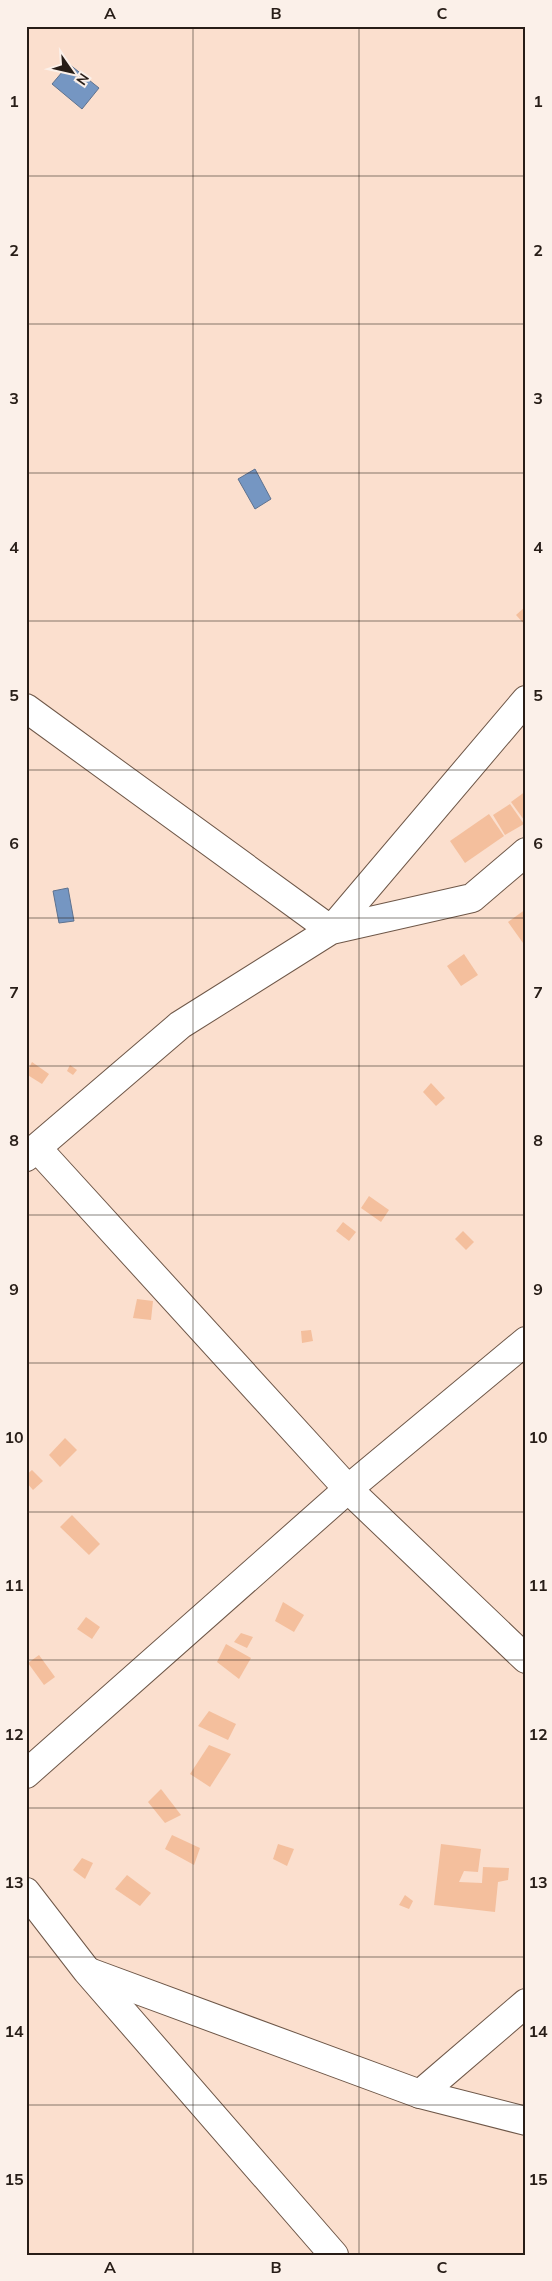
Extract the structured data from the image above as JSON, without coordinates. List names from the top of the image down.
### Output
{
  "north": "bottom right",
  "grid": {
    "columns": ["A", "B", "C"],
    "rows": [
      "1",
      "2",
      "3",
      "4",
      "5",
      "6",
      "7",
      "8",
      "9",
      "10",
      "11",
      "12",
      "13",
      "14",
      "15"
    ]
  }
}
